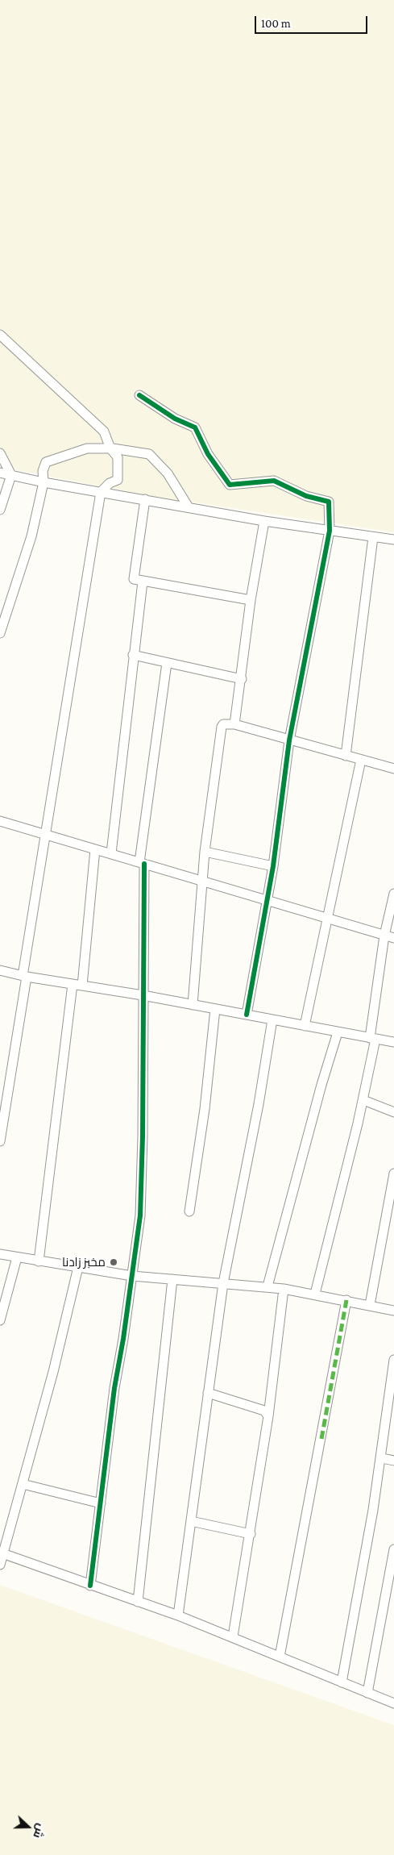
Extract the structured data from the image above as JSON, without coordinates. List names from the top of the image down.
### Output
{
  "places": ["مخبز زادنا"],
  "scale_bar": "100 m",
  "north": "right"
}
